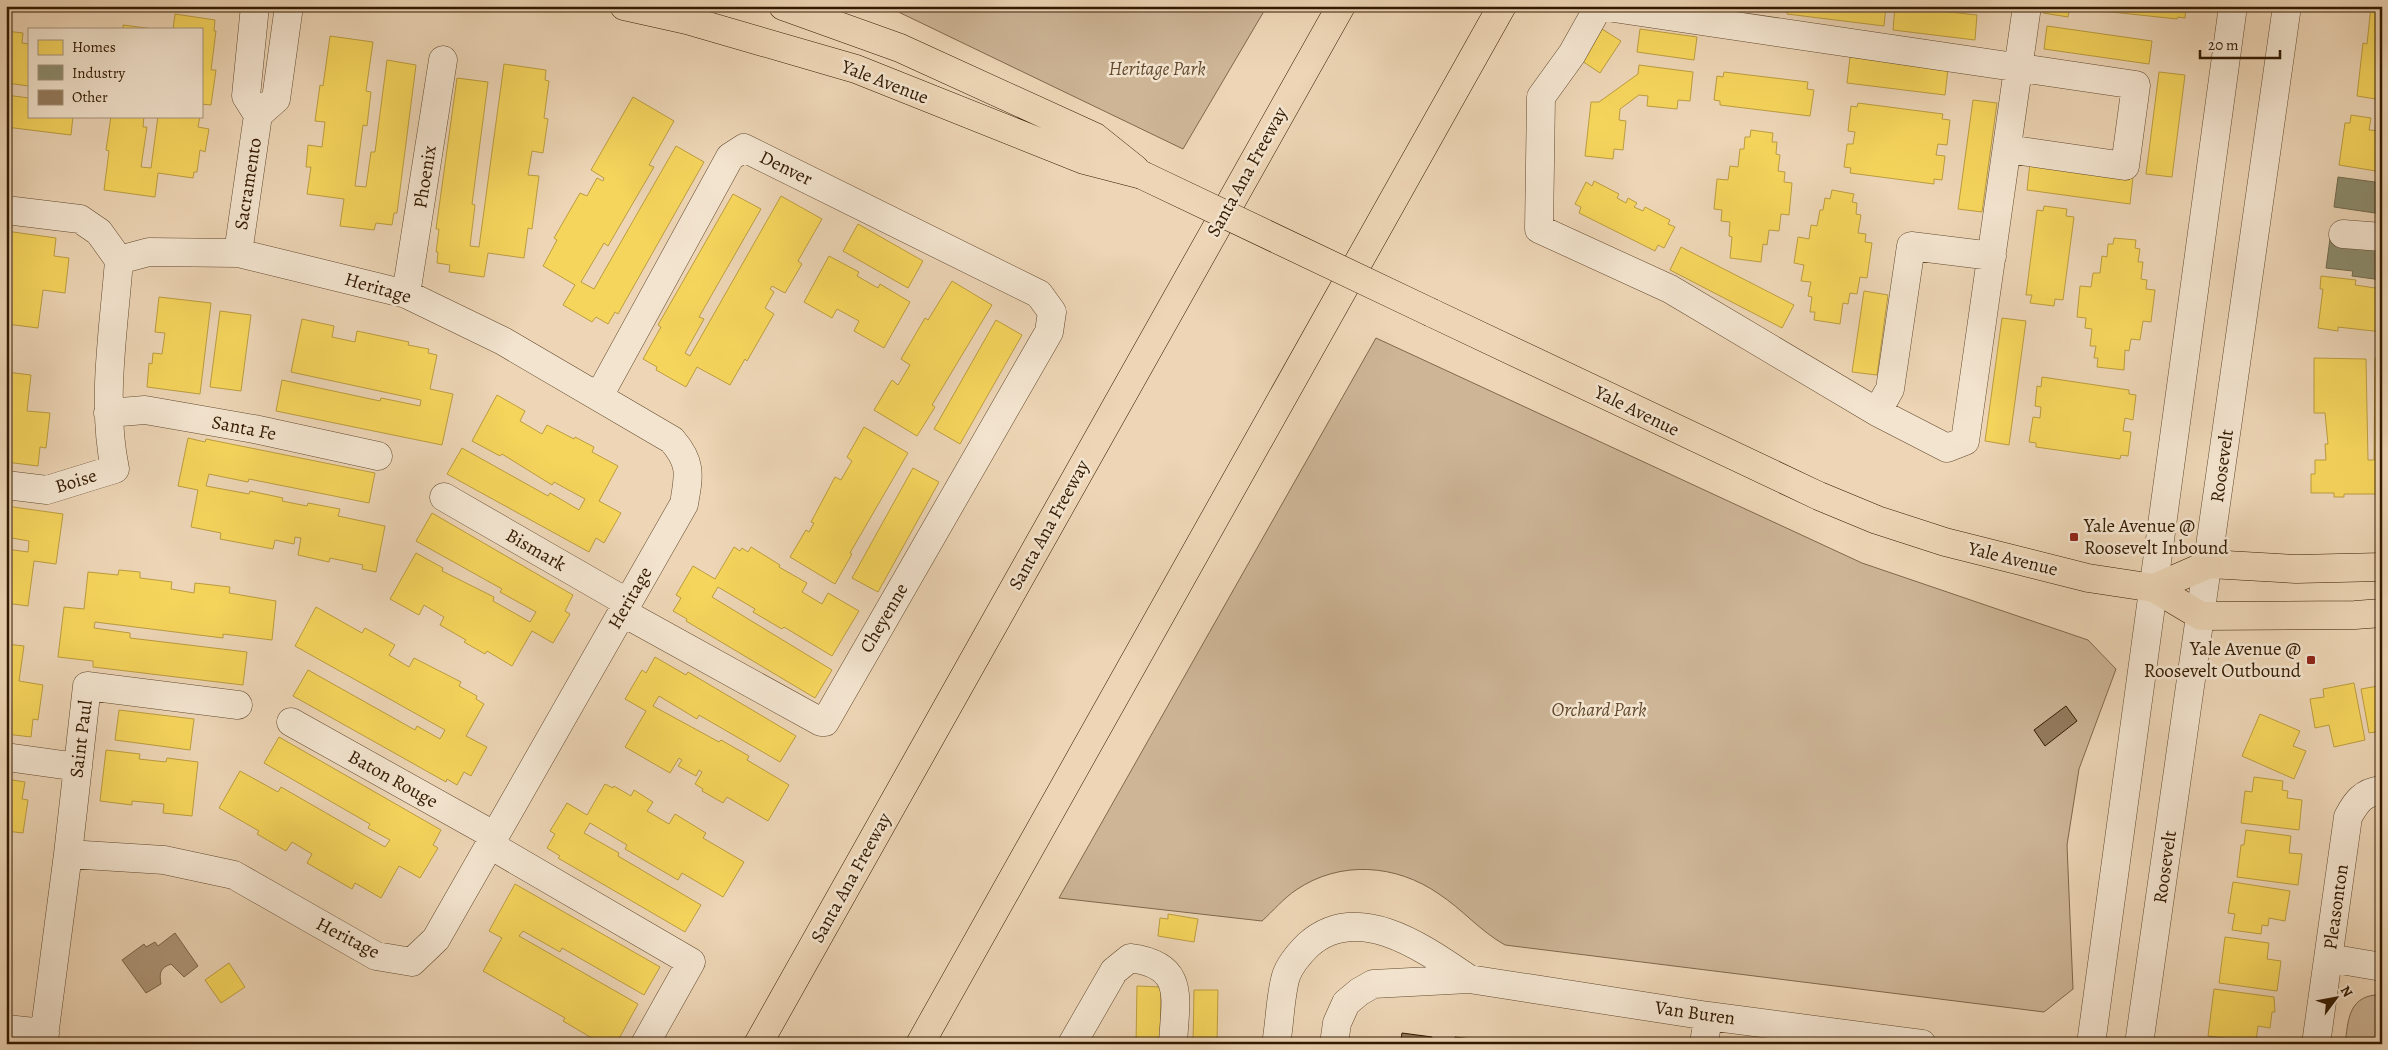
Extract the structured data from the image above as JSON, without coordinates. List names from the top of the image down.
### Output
{
  "streets": {
    "main road": ["Yale Avenue", "Santa Ana Freeway"],
    "street": [
      "Denver",
      "Phoenix",
      "Sacramento",
      "Heritage",
      "Santa Fe",
      "Roosevelt",
      "Boise",
      "Bismark",
      "Cheyenne",
      "Saint Paul",
      "Baton Rouge",
      "Pleasonton",
      "Van Buren"
    ]
  },
  "crossings": [
    ["Yale Avenue", "Roosevelt"],
    ["Denver", "Heritage"],
    ["Denver", "Cheyenne"],
    ["Phoenix", "Heritage"],
    ["Sacramento", "Heritage"],
    ["Heritage", "Bismark"],
    ["Heritage", "Cheyenne"],
    ["Heritage", "Saint Paul"],
    ["Heritage", "Baton Rouge"],
    ["Santa Fe", "Boise"],
    ["Bismark", "Cheyenne"]
  ],
  "parks": ["Heritage Park", "Orchard Park"],
  "places": {
    "transit": ["Yale Avenue @ Roosevelt Inbound", "Yale Avenue @ Roosevelt Outbound"]
  },
  "legend": ["Homes", "Industry", "Other"],
  "scale_bar": "20 m",
  "north": "top right"
}
